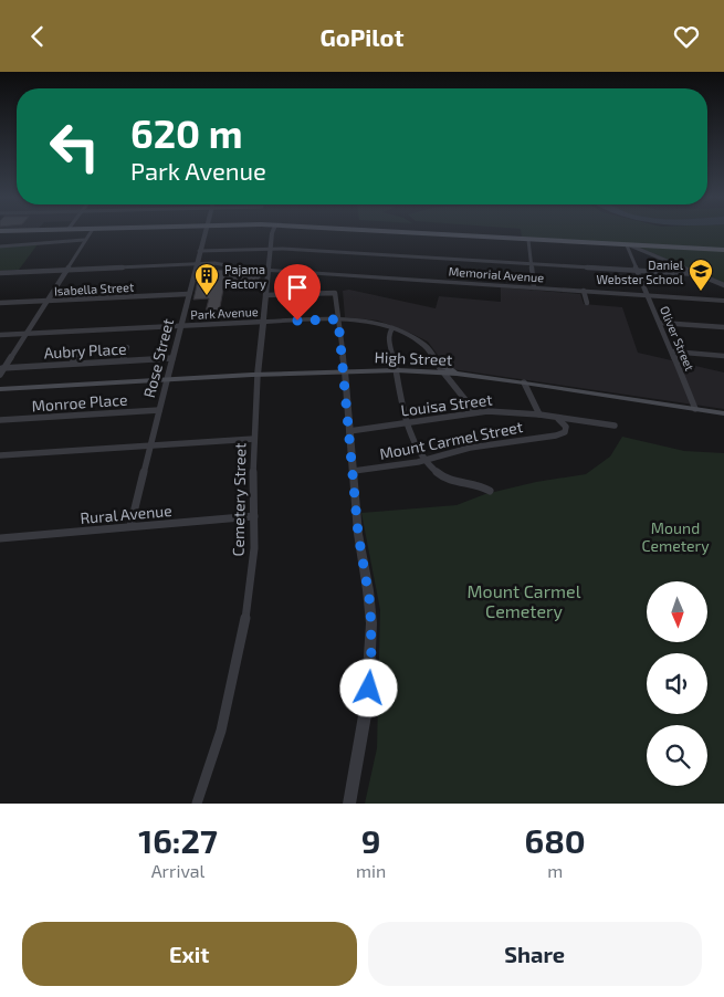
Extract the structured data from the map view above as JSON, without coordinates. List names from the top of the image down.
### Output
{
  "streets": {
    "main road": ["High Street"],
    "street": [
      "Memorial Avenue",
      "Isabella Street",
      "Park Avenue",
      "Oliver Street",
      "Aubry Place",
      "Rose Street",
      "Monroe Place",
      "Louisa Street",
      "Mount Carmel Street",
      "Cemetery Street",
      "Rural Avenue"
    ]
  },
  "crossings": [
    ["Memorial Avenue", "Oliver Street"],
    ["Memorial Avenue", "Rose Street"],
    ["Memorial Avenue", "Cemetery Street"],
    ["Isabella Street", "Rose Street"],
    ["Park Avenue", "Rose Street"],
    ["Park Avenue", "High Street"],
    ["Park Avenue", "Louisa Street"],
    ["Park Avenue", "Cemetery Street"],
    ["Oliver Street", "High Street"],
    ["Aubry Place", "Rose Street"],
    ["Rose Street", "High Street"],
    ["Rose Street", "Monroe Place"],
    ["Rose Street", "Rural Avenue"],
    ["High Street", "Cemetery Street"],
    ["Louisa Street", "Mount Carmel Street"],
    ["Cemetery Street", "Rural Avenue"]
  ],
  "parks": ["Mound Cemetery", "Mount Carmel Cemetery"],
  "places": {
    "school or university": ["Daniel Webster School"],
    "building": ["Pajama Factory"]
  },
  "north": "bottom",
  "page": {
    "header": "GoPilot",
    "turn": ["620 m", "Park Avenue"],
    "eta": [
      "16:27",
      "Arrival",
      "9",
      "min",
      "680",
      "m"
    ],
    "buttons": ["Exit", "Share"]
  }
}
